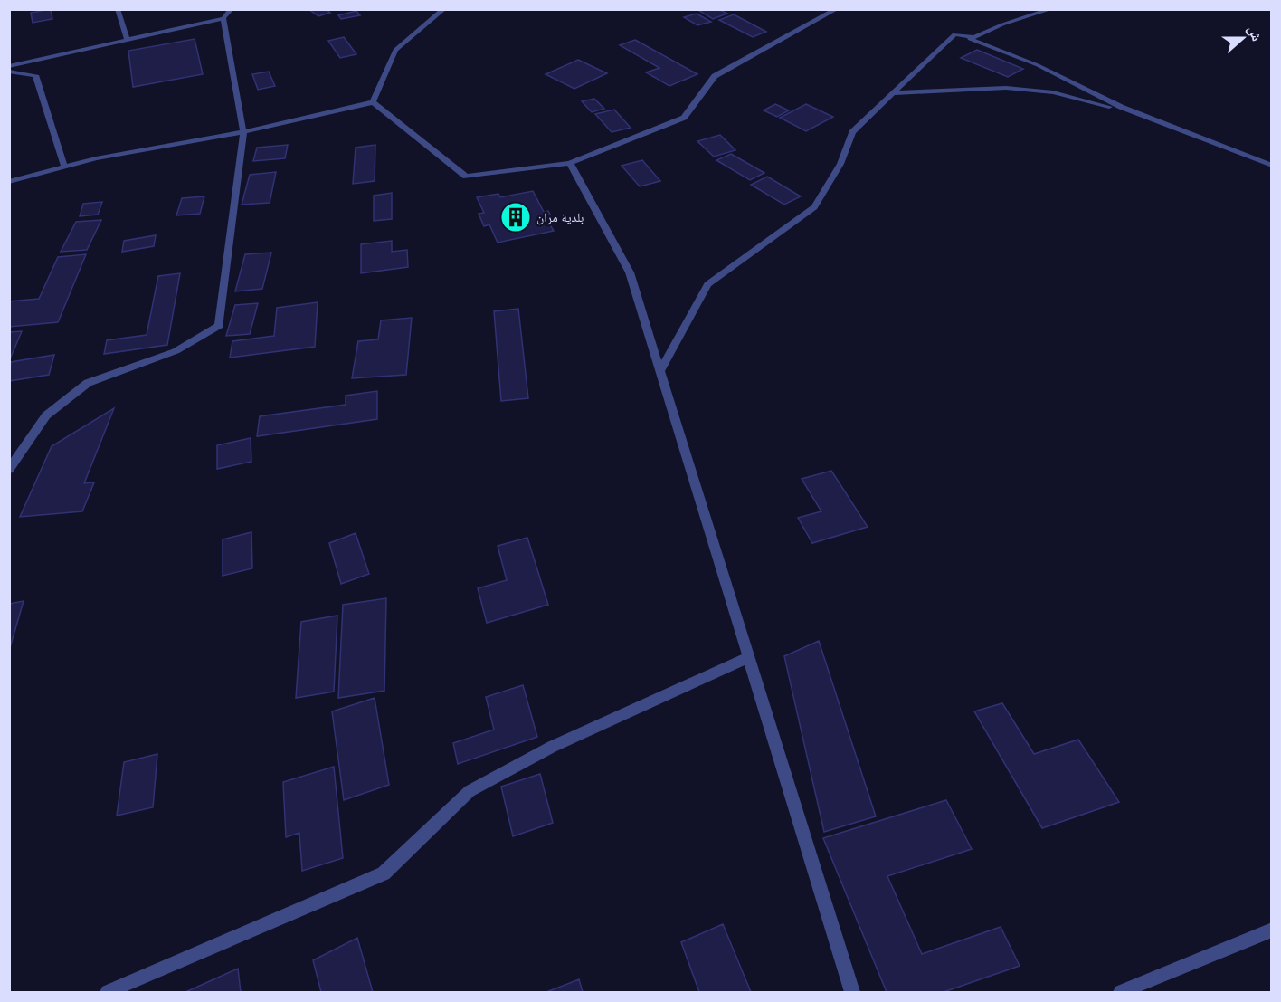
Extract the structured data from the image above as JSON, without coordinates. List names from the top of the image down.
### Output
{
  "places": {
    "building": ["بلدية مران"]
  },
  "north": "right"
}
